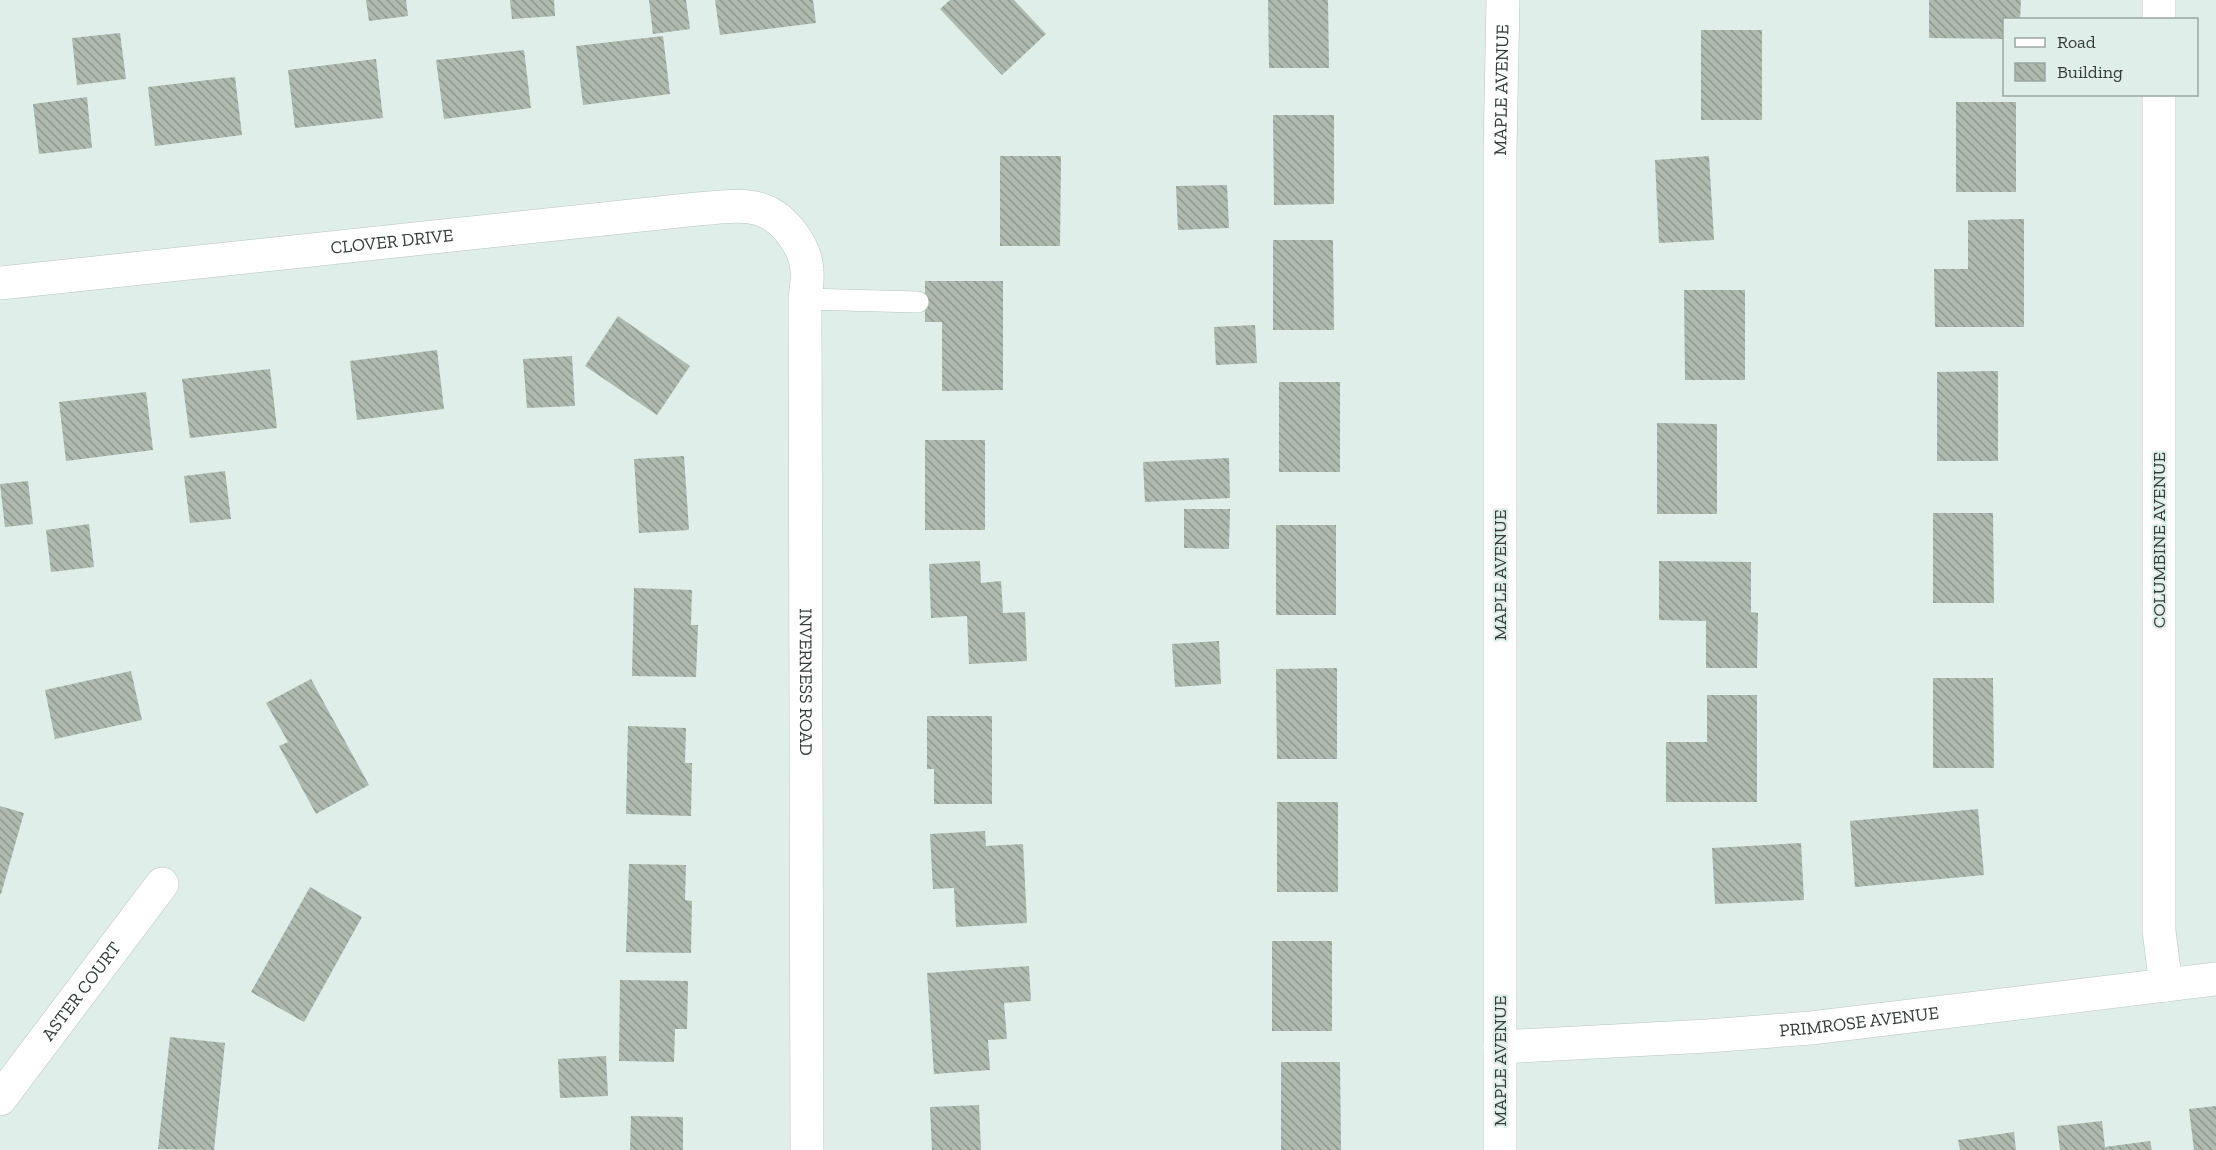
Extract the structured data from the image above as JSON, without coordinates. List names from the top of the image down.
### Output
{
  "streets": {
    "street": [
      "MAPLE AVENUE",
      "CLOVER DRIVE",
      "COLUMBINE AVENUE",
      "INVERNESS ROAD",
      "ASTER COURT",
      "PRIMROSE AVENUE"
    ]
  },
  "crossings": [
    ["MAPLE AVENUE", "PRIMROSE AVENUE"],
    ["CLOVER DRIVE", "INVERNESS ROAD"],
    ["COLUMBINE AVENUE", "PRIMROSE AVENUE"]
  ],
  "legend": ["Road", "Building"]
}
